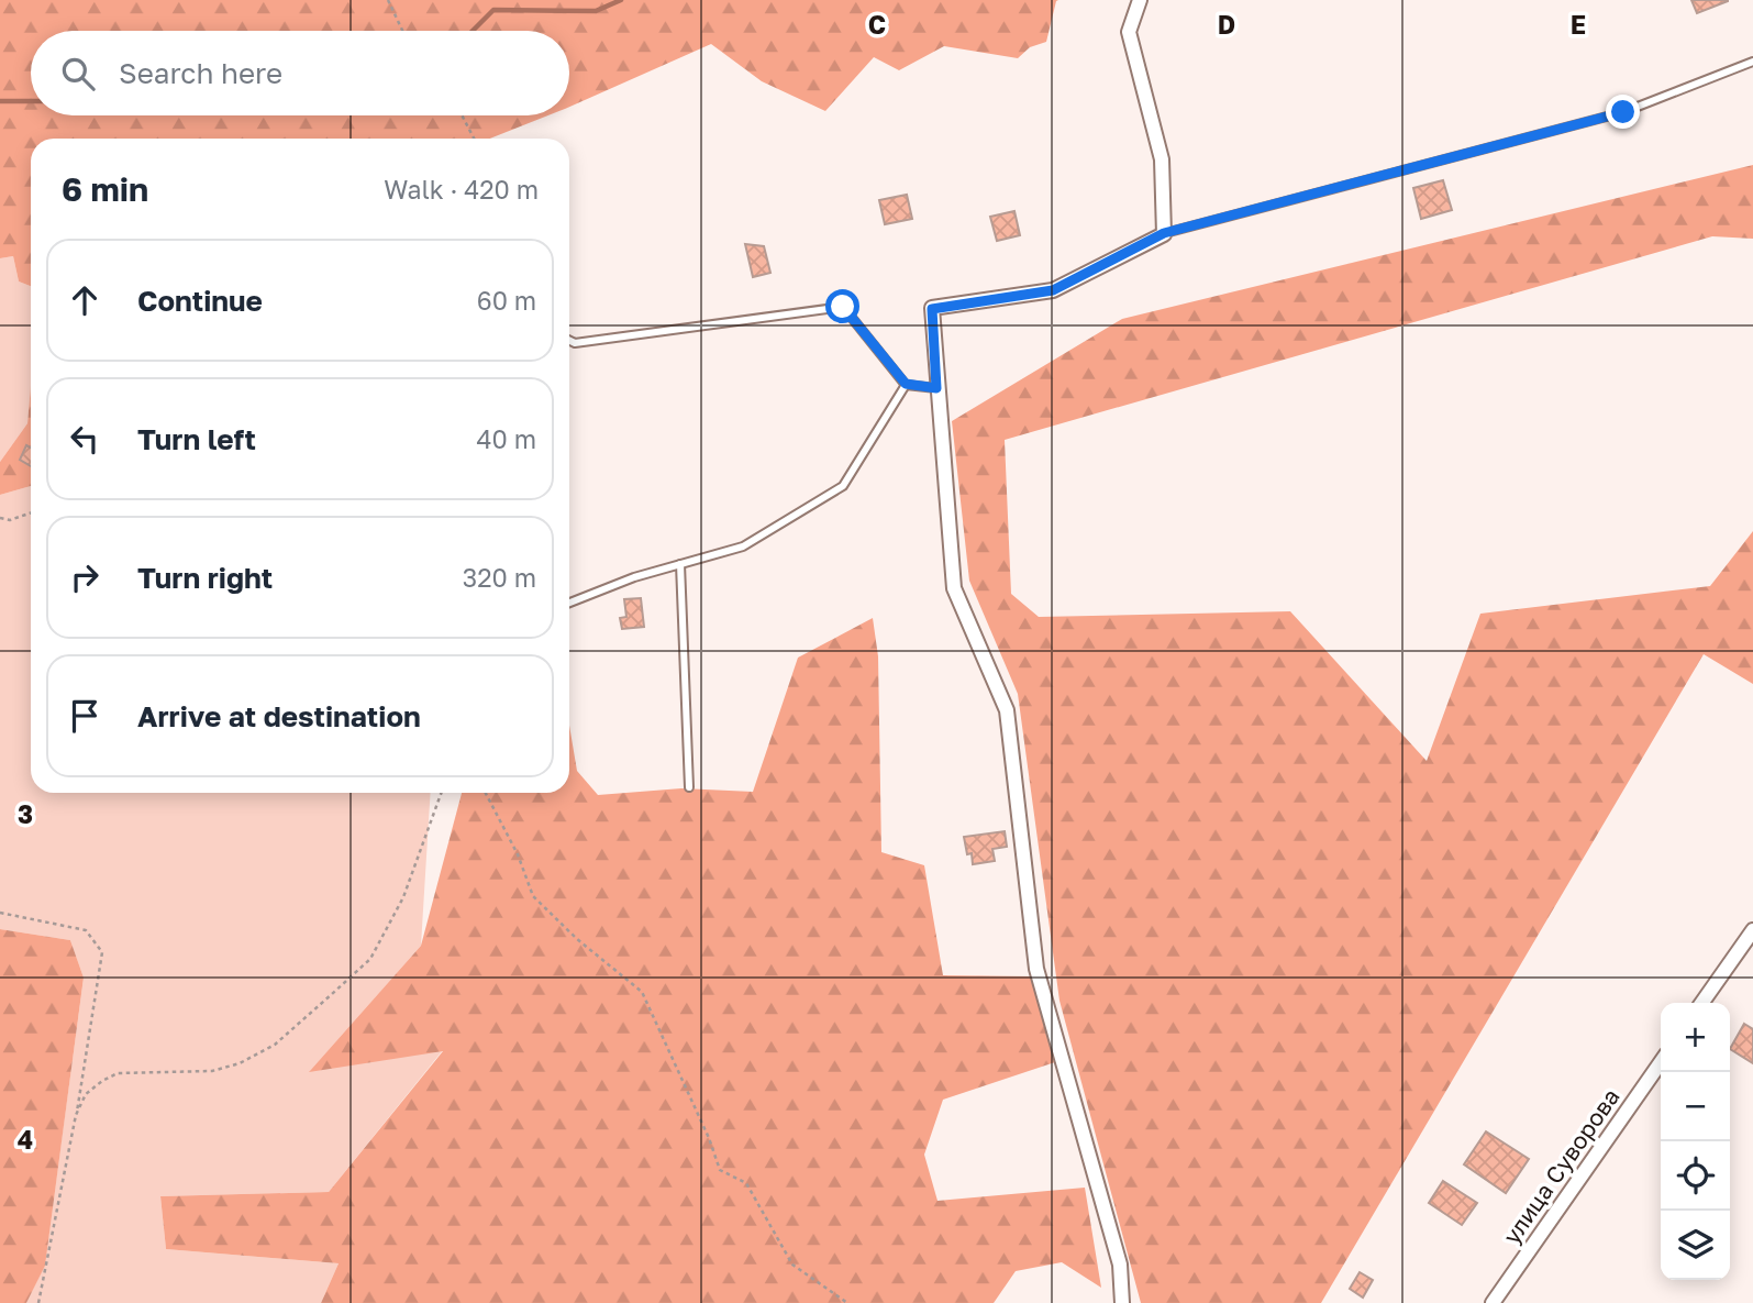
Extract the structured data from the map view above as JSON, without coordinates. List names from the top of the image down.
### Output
{
  "streets": {
    "street": ["улица Суворова"]
  },
  "page": {
    "search": "Search here",
    "heading": ["6 min", "Walk · 420 m"],
    "list": [
      ["Continue", "60 m"],
      ["Turn left", "40 m"],
      ["Turn right", "320 m"],
      "Arrive at destination"
    ],
    "map_buttons": ["+", "−"]
  },
  "grid": {
    "columns": ["C", "D", "E"],
    "rows": ["3", "4"]
  }
}
